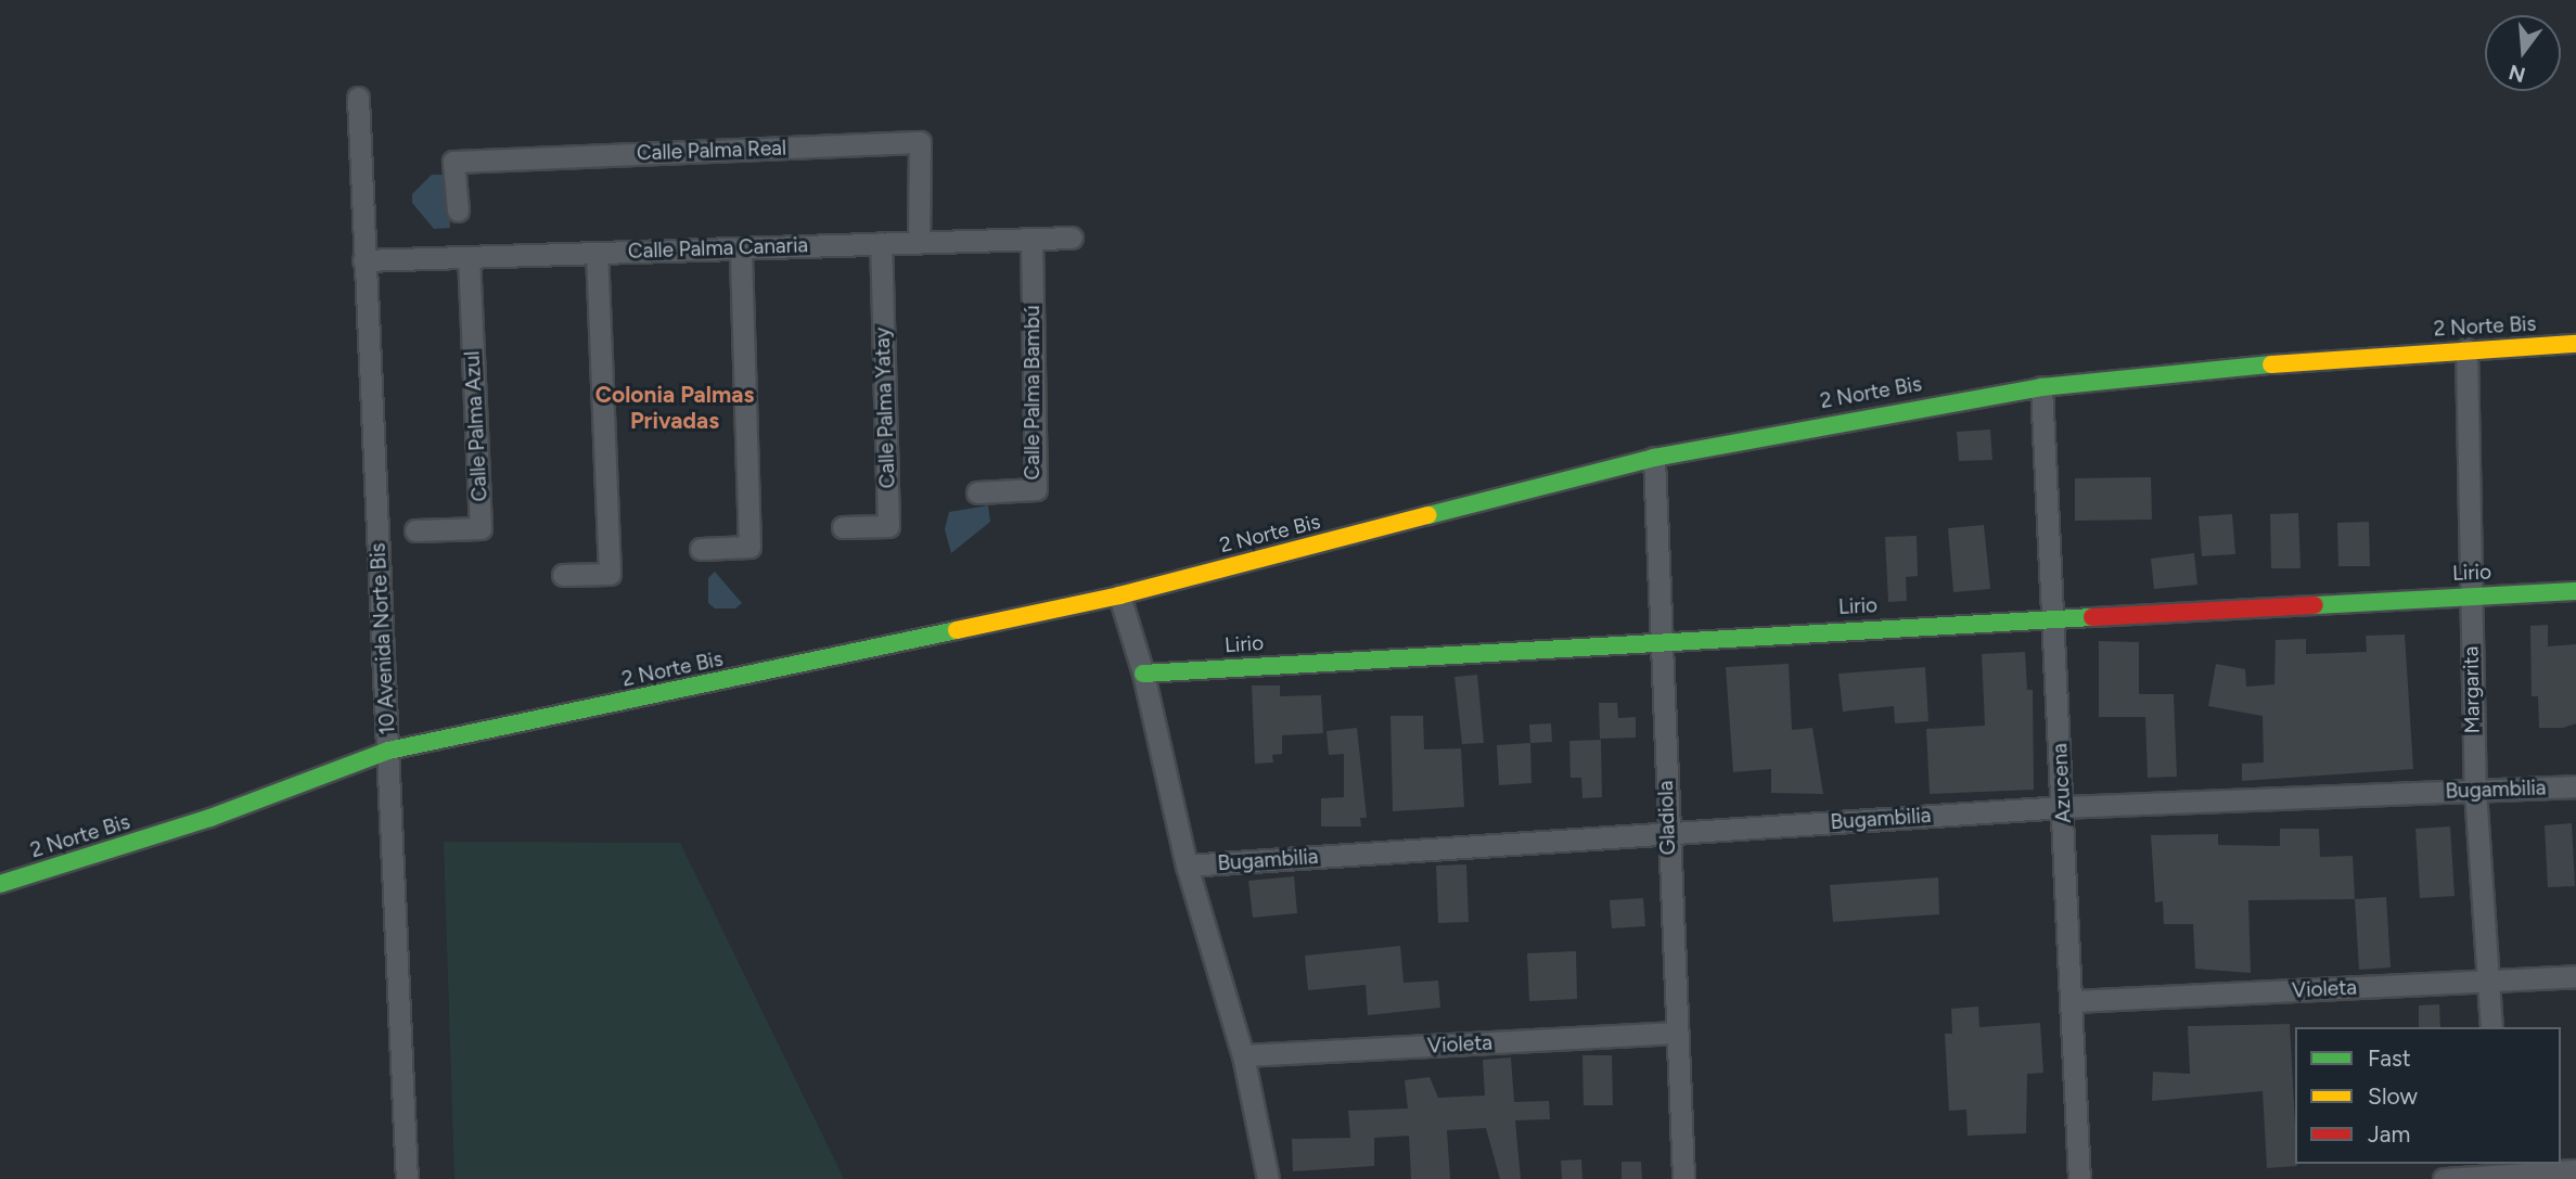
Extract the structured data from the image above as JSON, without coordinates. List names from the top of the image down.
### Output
{
  "streets": {
    "street": [
      "Calle Palma Real",
      "Calle Palma Canaria",
      "2 Norte Bis",
      "Calle Palma Bambú",
      "Calle Palma Yatay",
      "Calle Palma Azul",
      "Lirio",
      "10 Avenida Norte Bis",
      "Margarita",
      "Azucena",
      "Bugambilia",
      "Gladiola",
      "Violeta"
    ]
  },
  "crossings": [
    ["Calle Palma Real", "Calle Palma Canaria"],
    ["Calle Palma Canaria", "Calle Palma Bambú"],
    ["Calle Palma Canaria", "Calle Palma Yatay"],
    ["Calle Palma Canaria", "Calle Palma Azul"],
    ["Calle Palma Canaria", "10 Avenida Norte Bis"],
    ["2 Norte Bis", "10 Avenida Norte Bis"],
    ["2 Norte Bis", "Margarita"],
    ["2 Norte Bis", "Azucena"],
    ["2 Norte Bis", "Gladiola"],
    ["Lirio", "Margarita"],
    ["Lirio", "Azucena"],
    ["Lirio", "Gladiola"],
    ["Margarita", "Bugambilia"],
    ["Margarita", "Violeta"],
    ["Azucena", "Bugambilia"],
    ["Azucena", "Violeta"],
    ["Bugambilia", "Gladiola"],
    ["Gladiola", "Violeta"]
  ],
  "districts": ["Colonia Palmas Privadas"],
  "legend": ["Fast", "Slow", "Jam"],
  "north": "bottom"
}
